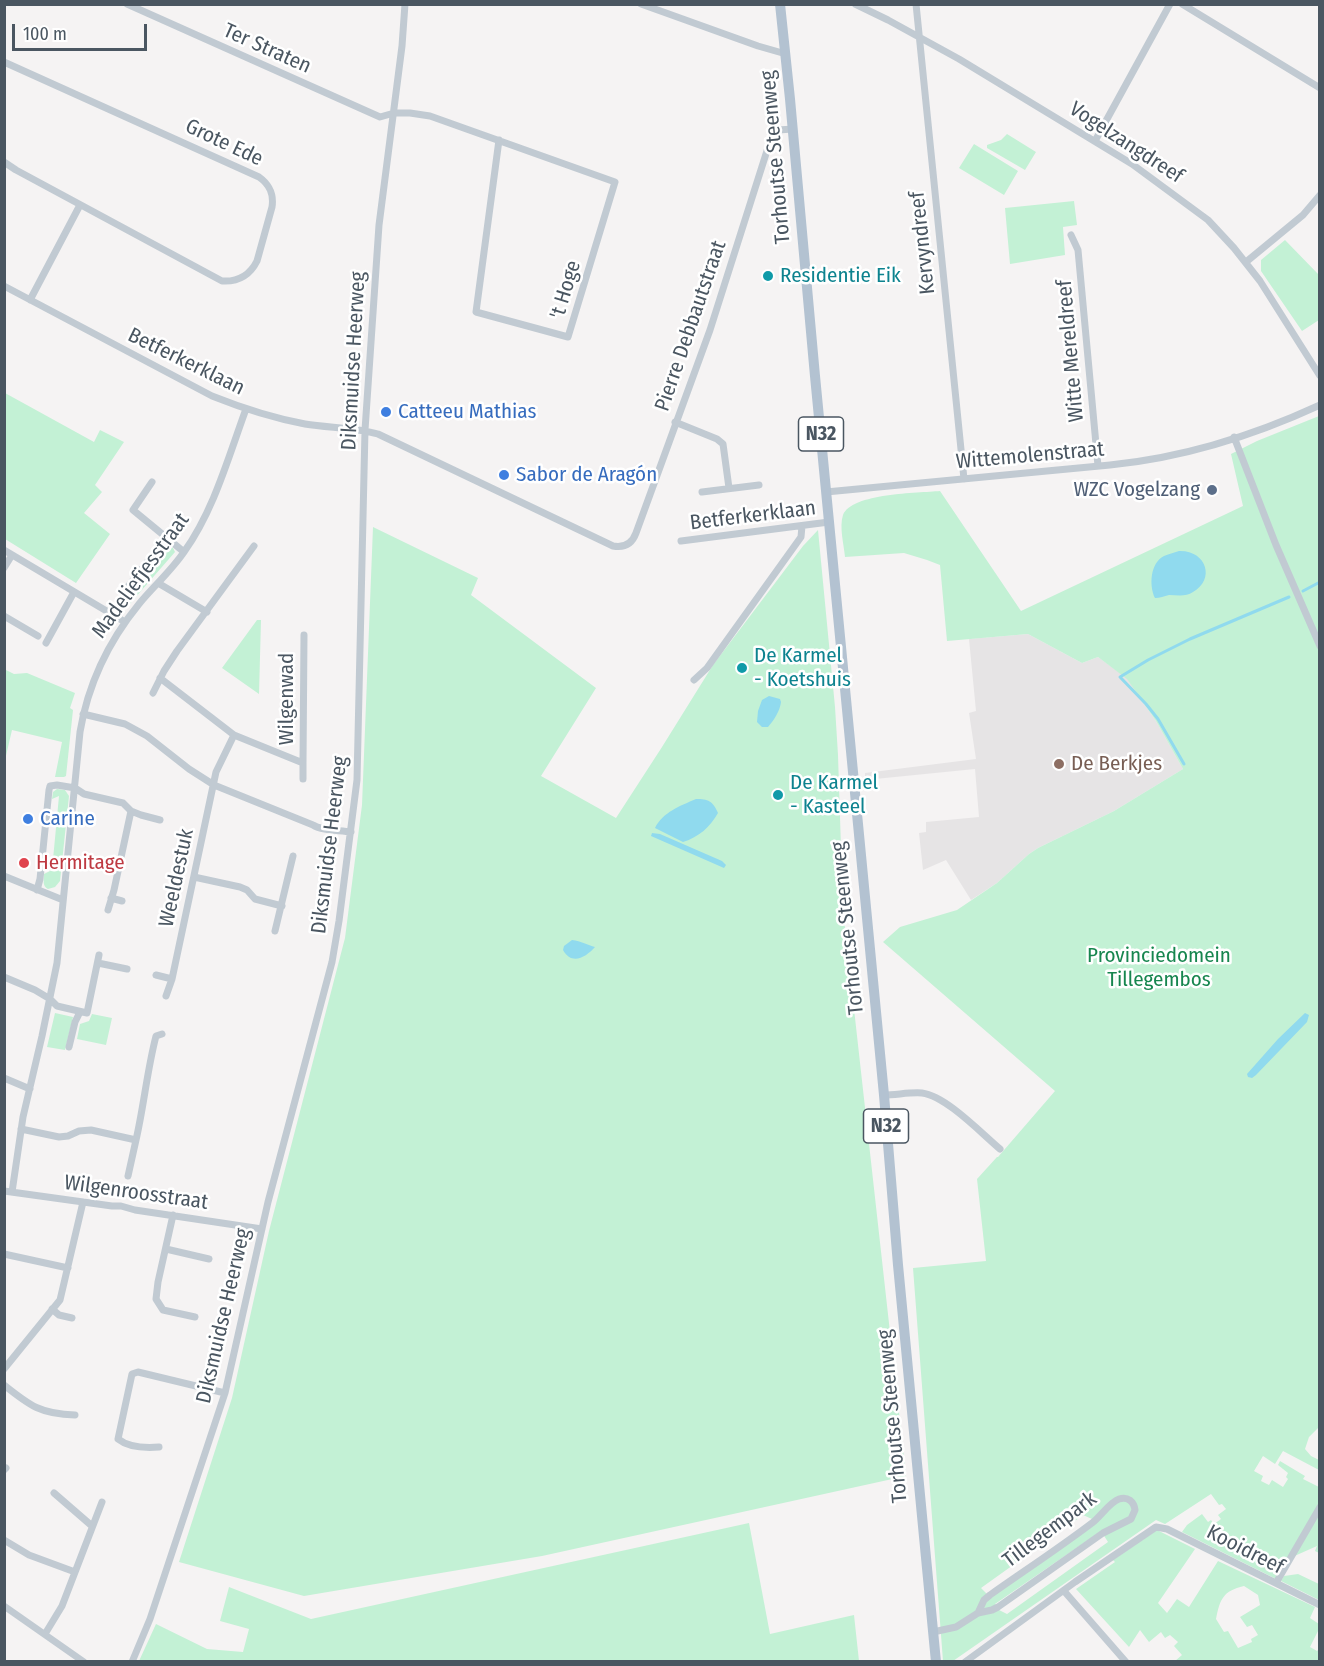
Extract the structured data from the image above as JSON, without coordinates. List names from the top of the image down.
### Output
{
  "streets": {
    "main road": ["Torhoutse Steenweg", "N32"],
    "street": [
      "Ter Straten",
      "Grote Ede",
      "Vogelzangdreef",
      "Kervyndreef",
      "'t Hoge",
      "Pierre Debbautstraat",
      "Witte Mereldreef",
      "Diksmuidse Heerweg",
      "Betferkerklaan",
      "Wittemolenstraat",
      "Madeliefjesstraat",
      "Wilgenwad",
      "Weeldestuk",
      "Wilgenroosstraat",
      "Tillegempark",
      "Kooidreef"
    ]
  },
  "crossings": [
    ["Ter Straten", "'t Hoge"],
    ["Ter Straten", "Diksmuidse Heerweg"],
    ["Vogelzangdreef", "Kervyndreef"],
    ["Torhoutse Steenweg", "Pierre Debbautstraat"],
    ["Torhoutse Steenweg", "Betferkerklaan"],
    ["Torhoutse Steenweg", "Wittemolenstraat"],
    ["Kervyndreef", "Wittemolenstraat"],
    ["'t Hoge", "Diksmuidse Heerweg"],
    ["Pierre Debbautstraat", "Betferkerklaan"],
    ["Witte Mereldreef", "Wittemolenstraat"],
    ["Diksmuidse Heerweg", "Betferkerklaan"],
    ["Diksmuidse Heerweg", "Wilgenroosstraat"],
    ["Betferkerklaan", "Madeliefjesstraat"],
    ["Madeliefjesstraat", "Wilgenroosstraat"]
  ],
  "parks": ["Provinciedomein Tillegembos"],
  "places": [
    "Residentie Eik",
    "Catteeu Mathias",
    "Sabor de Aragón",
    "WZC Vogelzang",
    "De Karmel - Koetshuis",
    "De Berkjes",
    "De Karmel - Kasteel",
    "Carine",
    "Hermitage"
  ],
  "scale_bar": "100 m"
}
